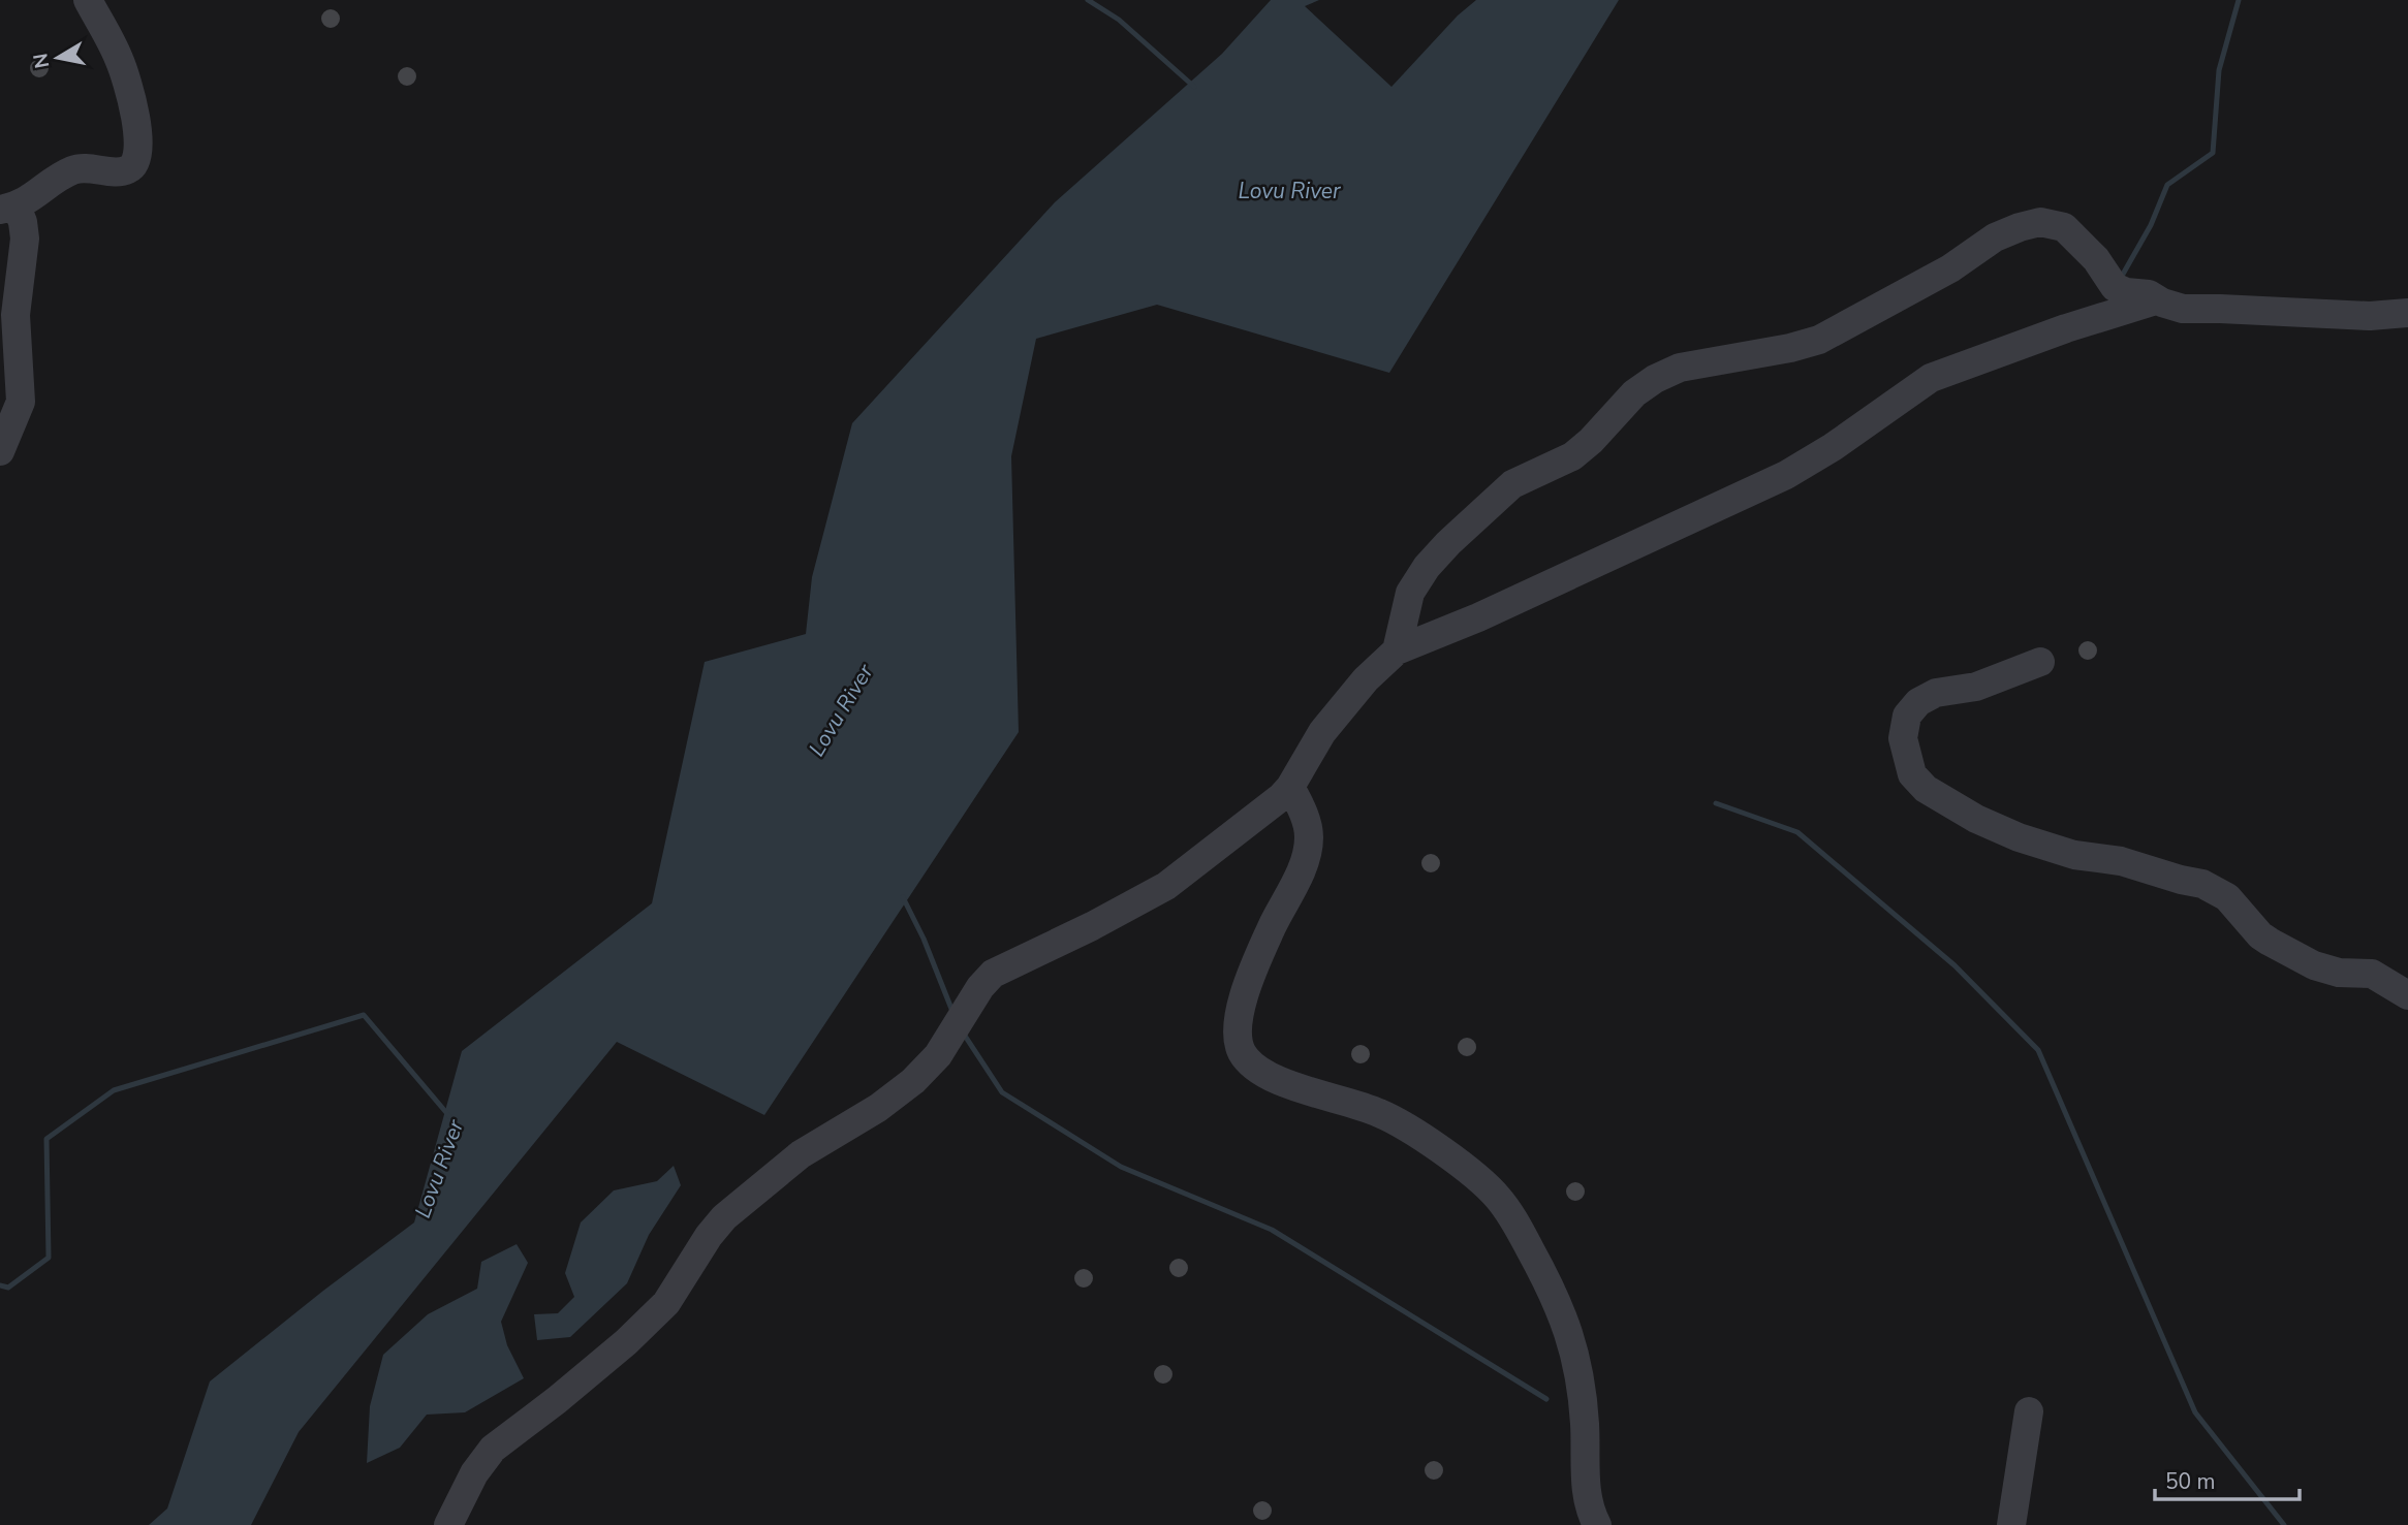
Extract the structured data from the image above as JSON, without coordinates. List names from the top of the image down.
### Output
{
  "water": ["Lovu River"],
  "scale_bar": "50 m",
  "north": "left"
}
